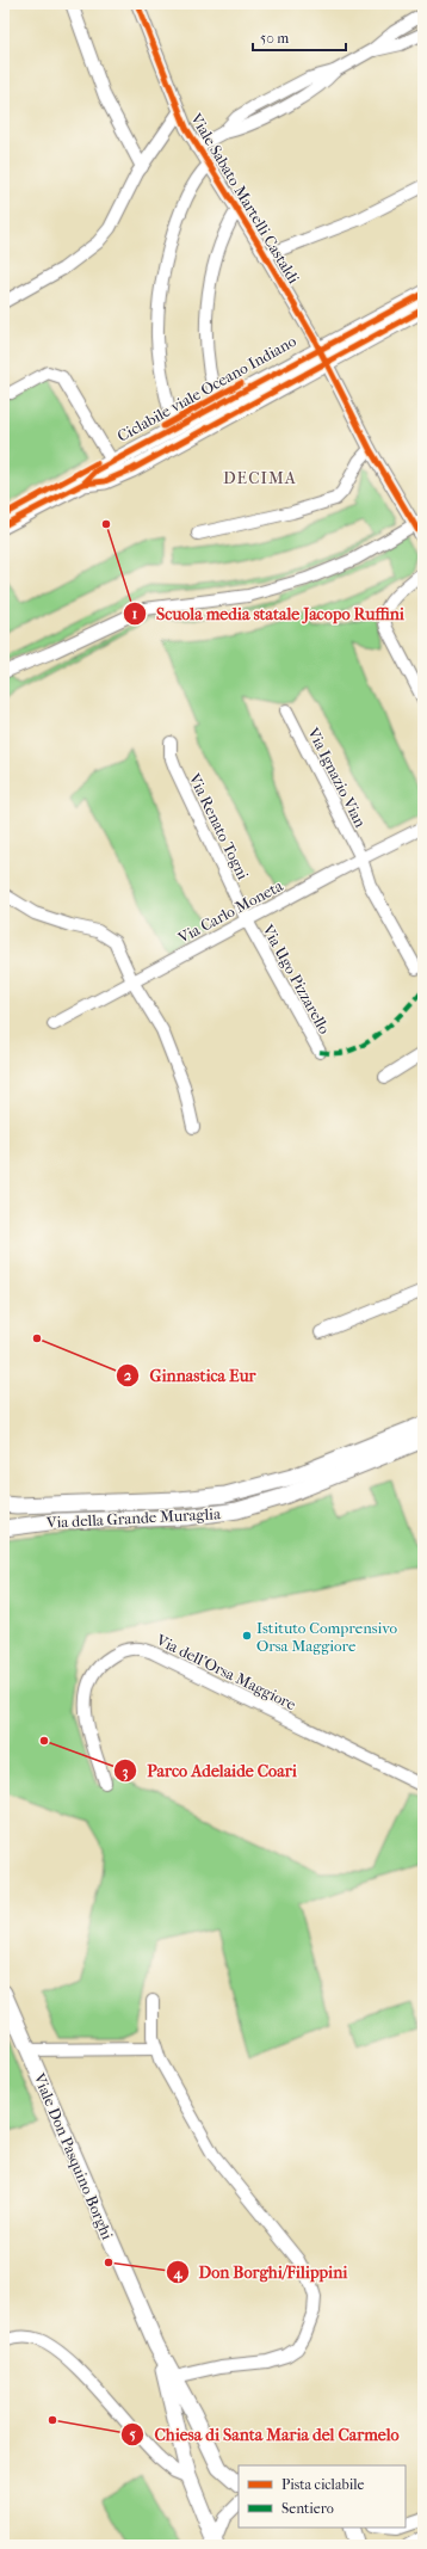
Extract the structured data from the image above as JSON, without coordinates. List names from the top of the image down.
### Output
{
  "streets": {
    "street": [
      "Viale Sabato Martelli Castaldi",
      "Via Ignazio Vian",
      "Via Renato Togni",
      "Via Carlo Moneta",
      "Via Ugo Pizzarello",
      "Via della Grande Muraglia",
      "Via dell'Orsa Maggiore",
      "Viale Don Pasquino Borghi"
    ],
    "cycle path": ["Ciclabile viale Oceano Indiano"]
  },
  "crossings": [
    ["Via Ignazio Vian", "Via Carlo Moneta"],
    ["Via Renato Togni", "Via Carlo Moneta"],
    ["Via Renato Togni", "Via Ugo Pizzarello"],
    ["Via Carlo Moneta", "Via Ugo Pizzarello"]
  ],
  "districts": ["DECIMA"],
  "places": [
    "Scuola media statale Jacopo Ruffini",
    "Ginnastica Eur",
    "Istituto Comprensivo Orsa Maggiore",
    "Parco Adelaide Coari",
    "Don Borghi/Filippini",
    "Chiesa di Santa Maria del Carmelo"
  ],
  "legend": ["Pista ciclabile", "Sentiero"],
  "scale_bar": "50 m"
}
